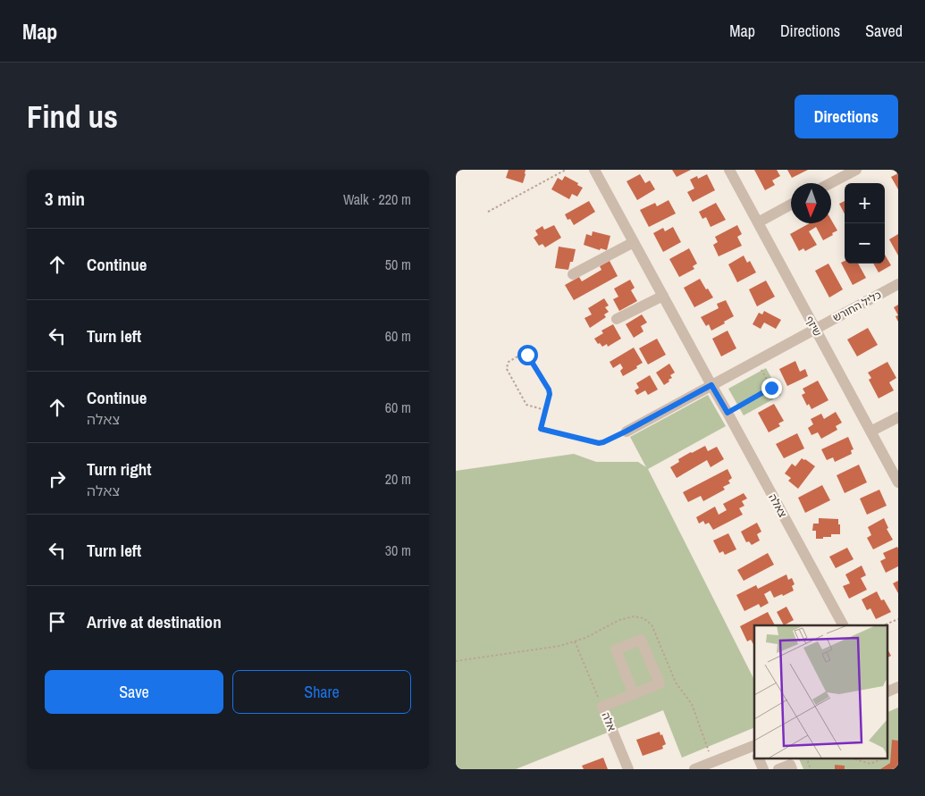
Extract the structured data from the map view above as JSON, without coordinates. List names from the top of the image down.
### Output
{
  "streets": {
    "street": [
      "כליל החורש",
      "שיזף",
      "צאלה",
      "אלה"
    ]
  },
  "crossings": [
    ["כליל החורש", "שיזף"]
  ],
  "north": "bottom",
  "page": {
    "header": "Map",
    "nav": ["Map", "Directions", "Saved"],
    "buttons": [
      "Directions",
      ["Save", "Share"]
    ],
    "title": "Find us",
    "heading": ["3 min", "Walk · 220 m"],
    "map_buttons": ["+", "−"],
    "list": [
      ["Continue", "50 m"],
      ["Turn left", "60 m"],
      ["Continue", "צאלה", "60 m"],
      ["Turn right", "צאלה", "20 m"],
      ["Turn left", "30 m"],
      "Arrive at destination"
    ]
  }
}
